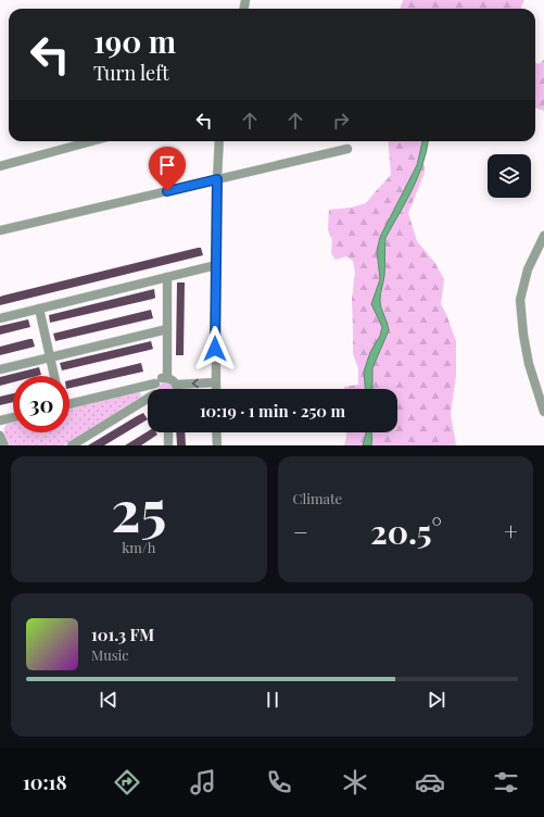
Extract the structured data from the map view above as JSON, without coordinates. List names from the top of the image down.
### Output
{
  "page": {
    "turn": ["190 m", "Turn left"],
    "limit": "30",
    "trip": "10:19 · 1 min · 250 m",
    "tile": [
      ["25", "km/h"],
      "Climate"
    ],
    "heat": ["−", "20.5°", "+"],
    "song": ["101.3 FM", "Music"],
    "tabs": "10:18"
  }
}
